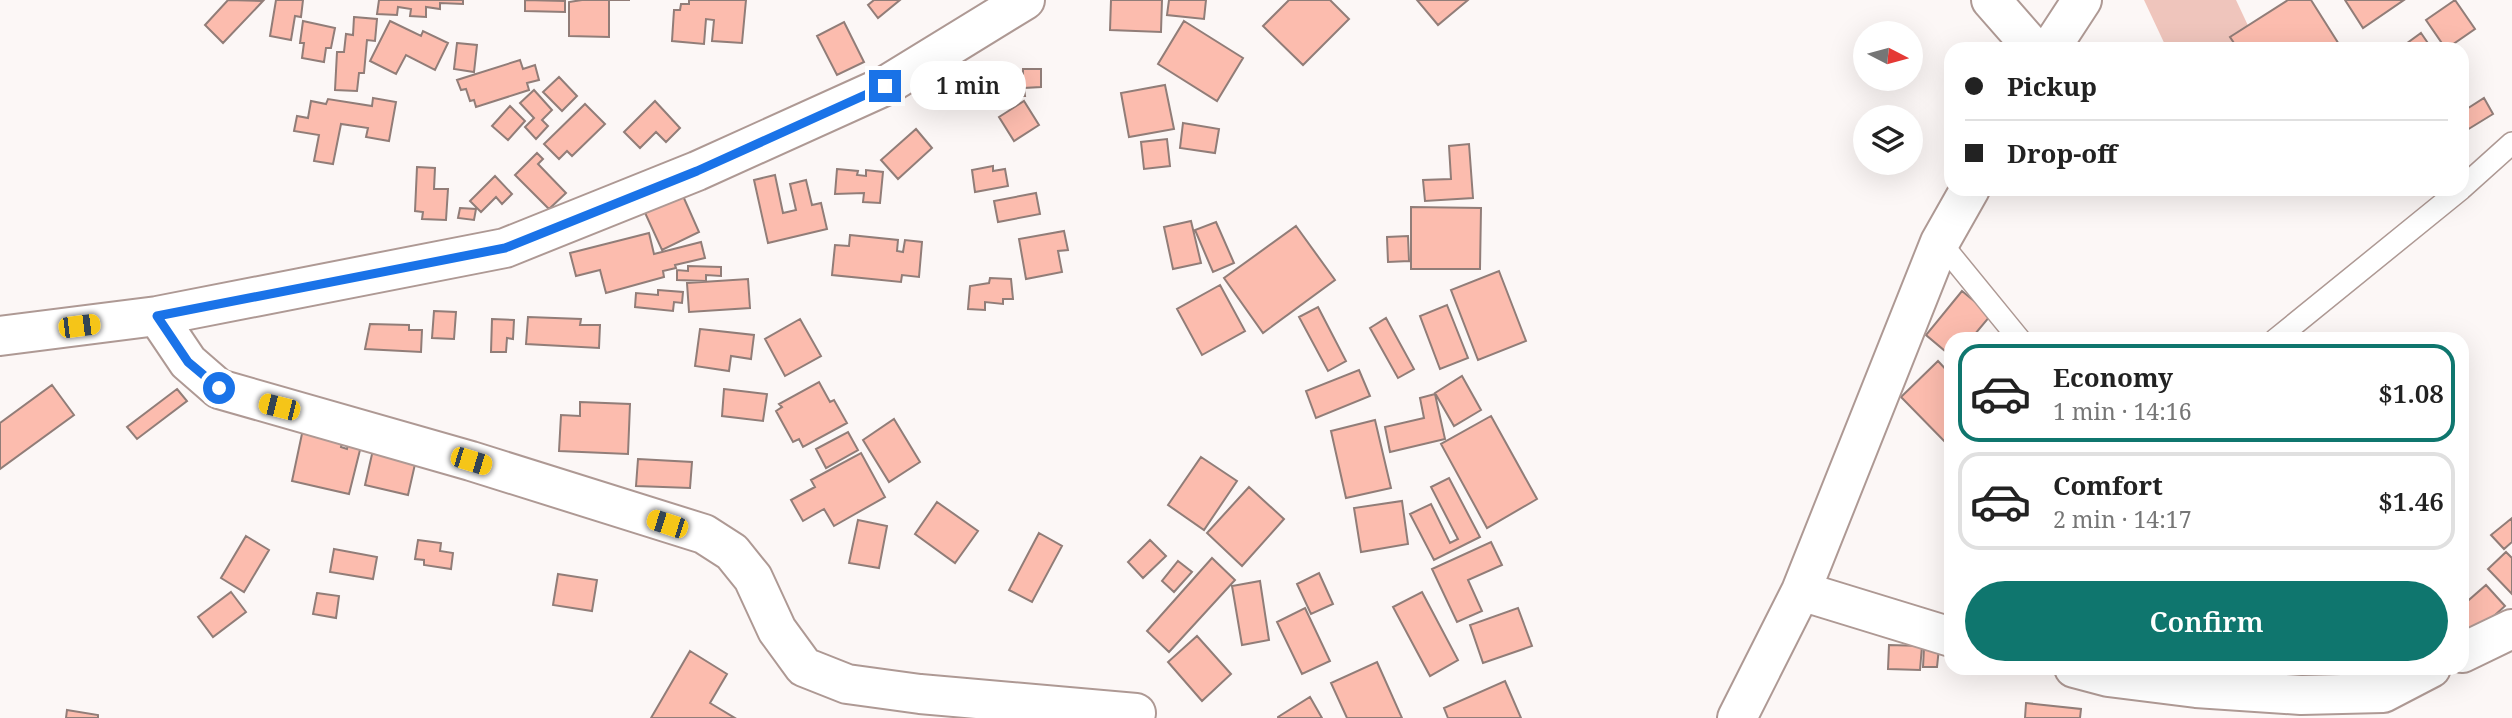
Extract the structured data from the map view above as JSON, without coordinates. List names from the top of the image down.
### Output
{
  "north": "right",
  "page": {
    "banner": ["Pickup", "Drop-off"],
    "bubble": "1 min",
    "list": [
      {
        "name": "Economy",
        "note": "1 min · 14:16",
        "value": "$1.08"
      },
      {
        "name": "Comfort",
        "note": "2 min · 14:17",
        "value": "$1.46"
      }
    ],
    "buttons": "Confirm"
  }
}
